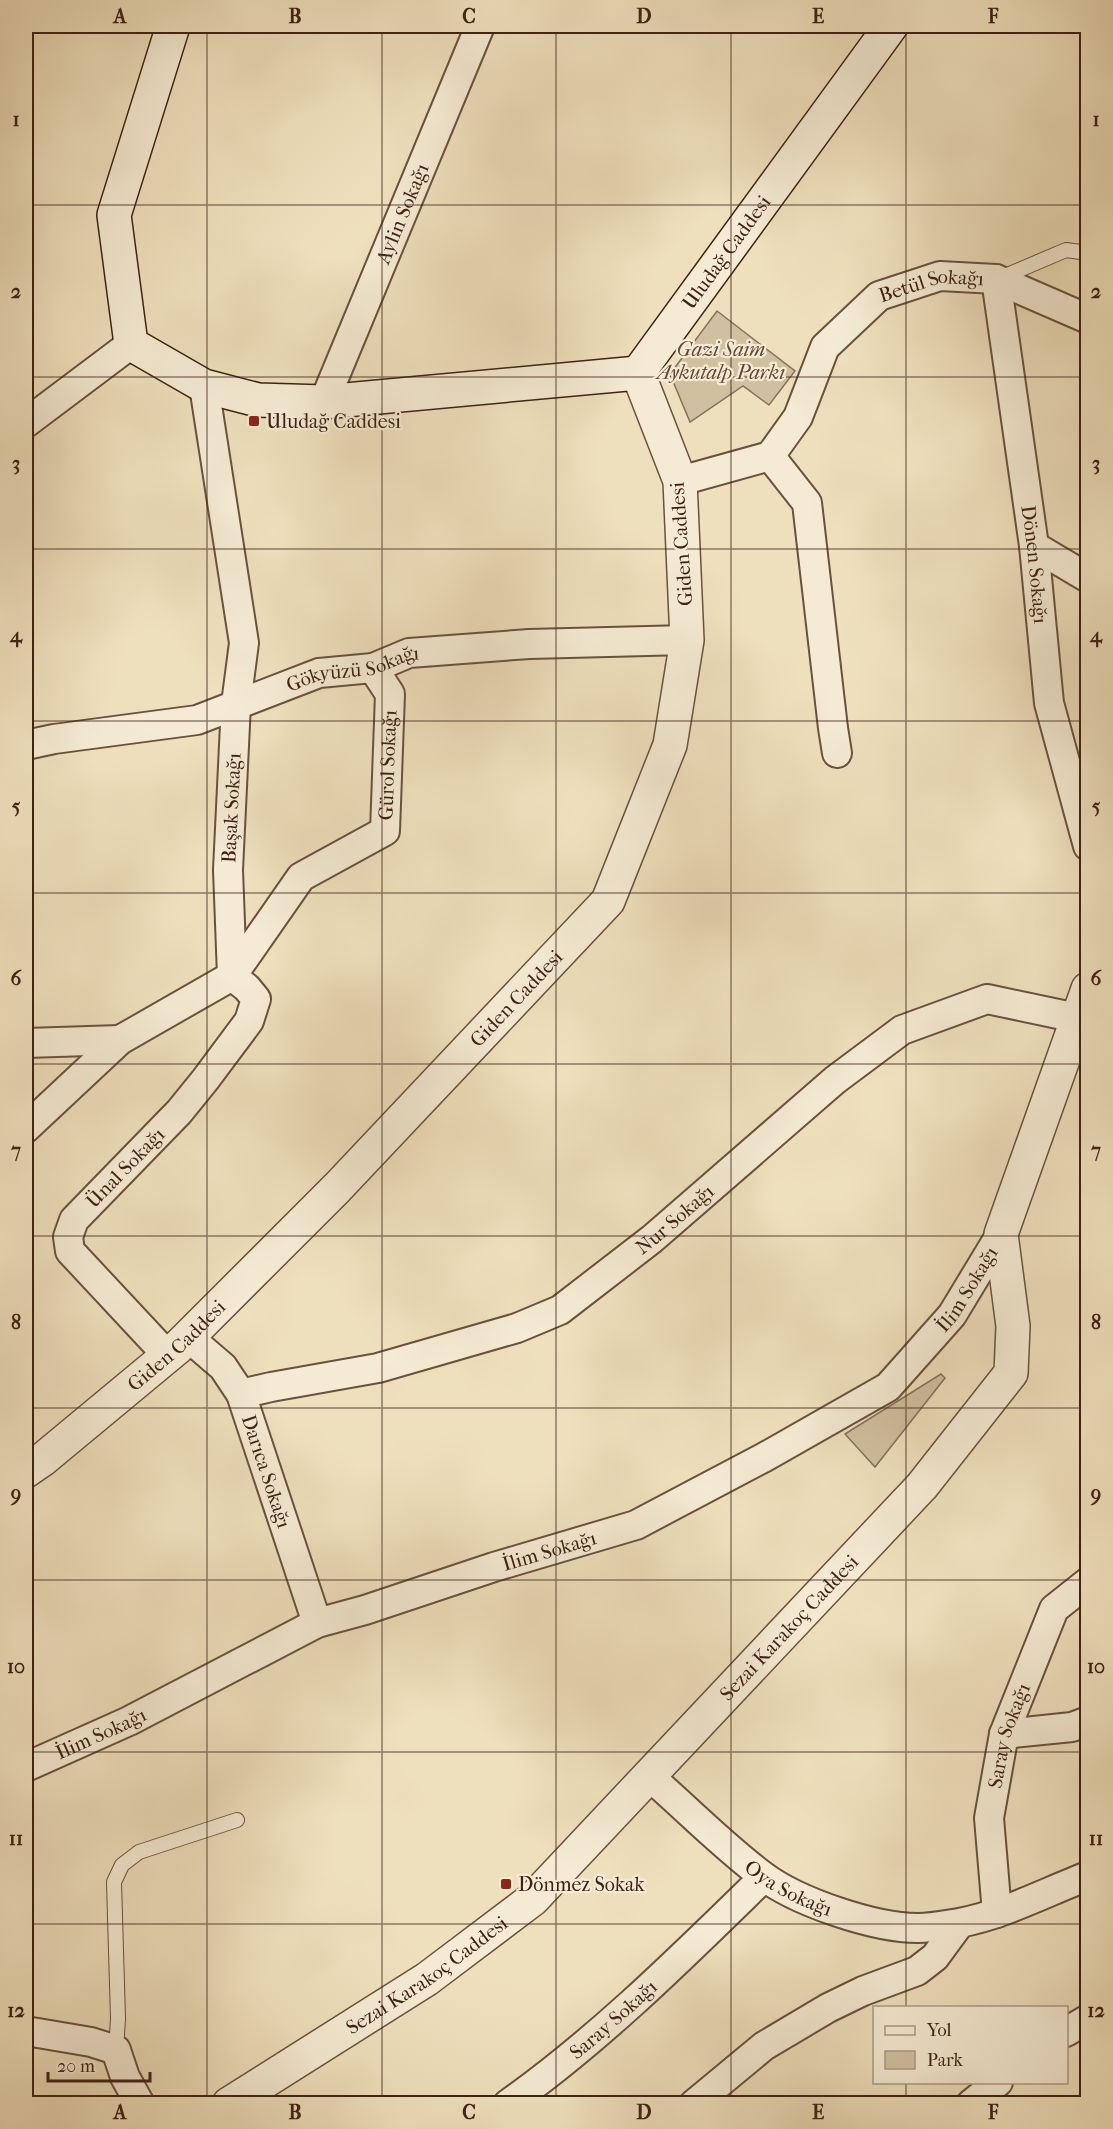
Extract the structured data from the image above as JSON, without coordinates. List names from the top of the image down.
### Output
{
  "streets": {
    "street": [
      "Aylin Sokağı",
      "Uludağ Caddesi",
      "Betül Sokağı",
      "Giden Caddesi",
      "Dönen Sokağı",
      "Gökyüzü Sokağı",
      "Gürol Sokağı",
      "Başak Sokağı",
      "Ünal Sokağı",
      "Nur Sokağı",
      "İlim Sokağı",
      "Darıca Sokağı",
      "Sezai Karakoç Caddesi",
      "Saray Sokağı",
      "Oya Sokağı"
    ]
  },
  "crossings": [
    ["Uludağ Caddesi", "Giden Caddesi"],
    ["Betül Sokağı", "Dönen Sokağı"],
    ["Giden Caddesi", "Gökyüzü Sokağı"],
    ["Giden Caddesi", "Ünal Sokağı"],
    ["Giden Caddesi", "Darıca Sokağı"],
    ["Gökyüzü Sokağı", "Gürol Sokağı"],
    ["Gökyüzü Sokağı", "Başak Sokağı"],
    ["Gürol Sokağı", "Başak Sokağı"],
    ["Gürol Sokağı", "Ünal Sokağı"],
    ["Başak Sokağı", "Ünal Sokağı"],
    ["Ünal Sokağı", "Darıca Sokağı"],
    ["Nur Sokağı", "Darıca Sokağı"],
    ["Nur Sokağı", "Sezai Karakoç Caddesi"],
    ["İlim Sokağı", "Darıca Sokağı"],
    ["İlim Sokağı", "Sezai Karakoç Caddesi"],
    ["Sezai Karakoç Caddesi", "Oya Sokağı"],
    ["Saray Sokağı", "Oya Sokağı"]
  ],
  "parks": ["Gazi Saim Aykutalp Parkı"],
  "places": {
    "transit": ["Uludağ Caddesi", "Dönmez Sokak"]
  },
  "legend": ["Yol", "Park"],
  "scale_bar": "20 m",
  "grid": {
    "columns": [
      "A",
      "B",
      "C",
      "D",
      "E",
      "F"
    ],
    "rows": [
      "1",
      "2",
      "3",
      "4",
      "5",
      "6",
      "7",
      "8",
      "9",
      "10",
      "11",
      "12"
    ]
  }
}
